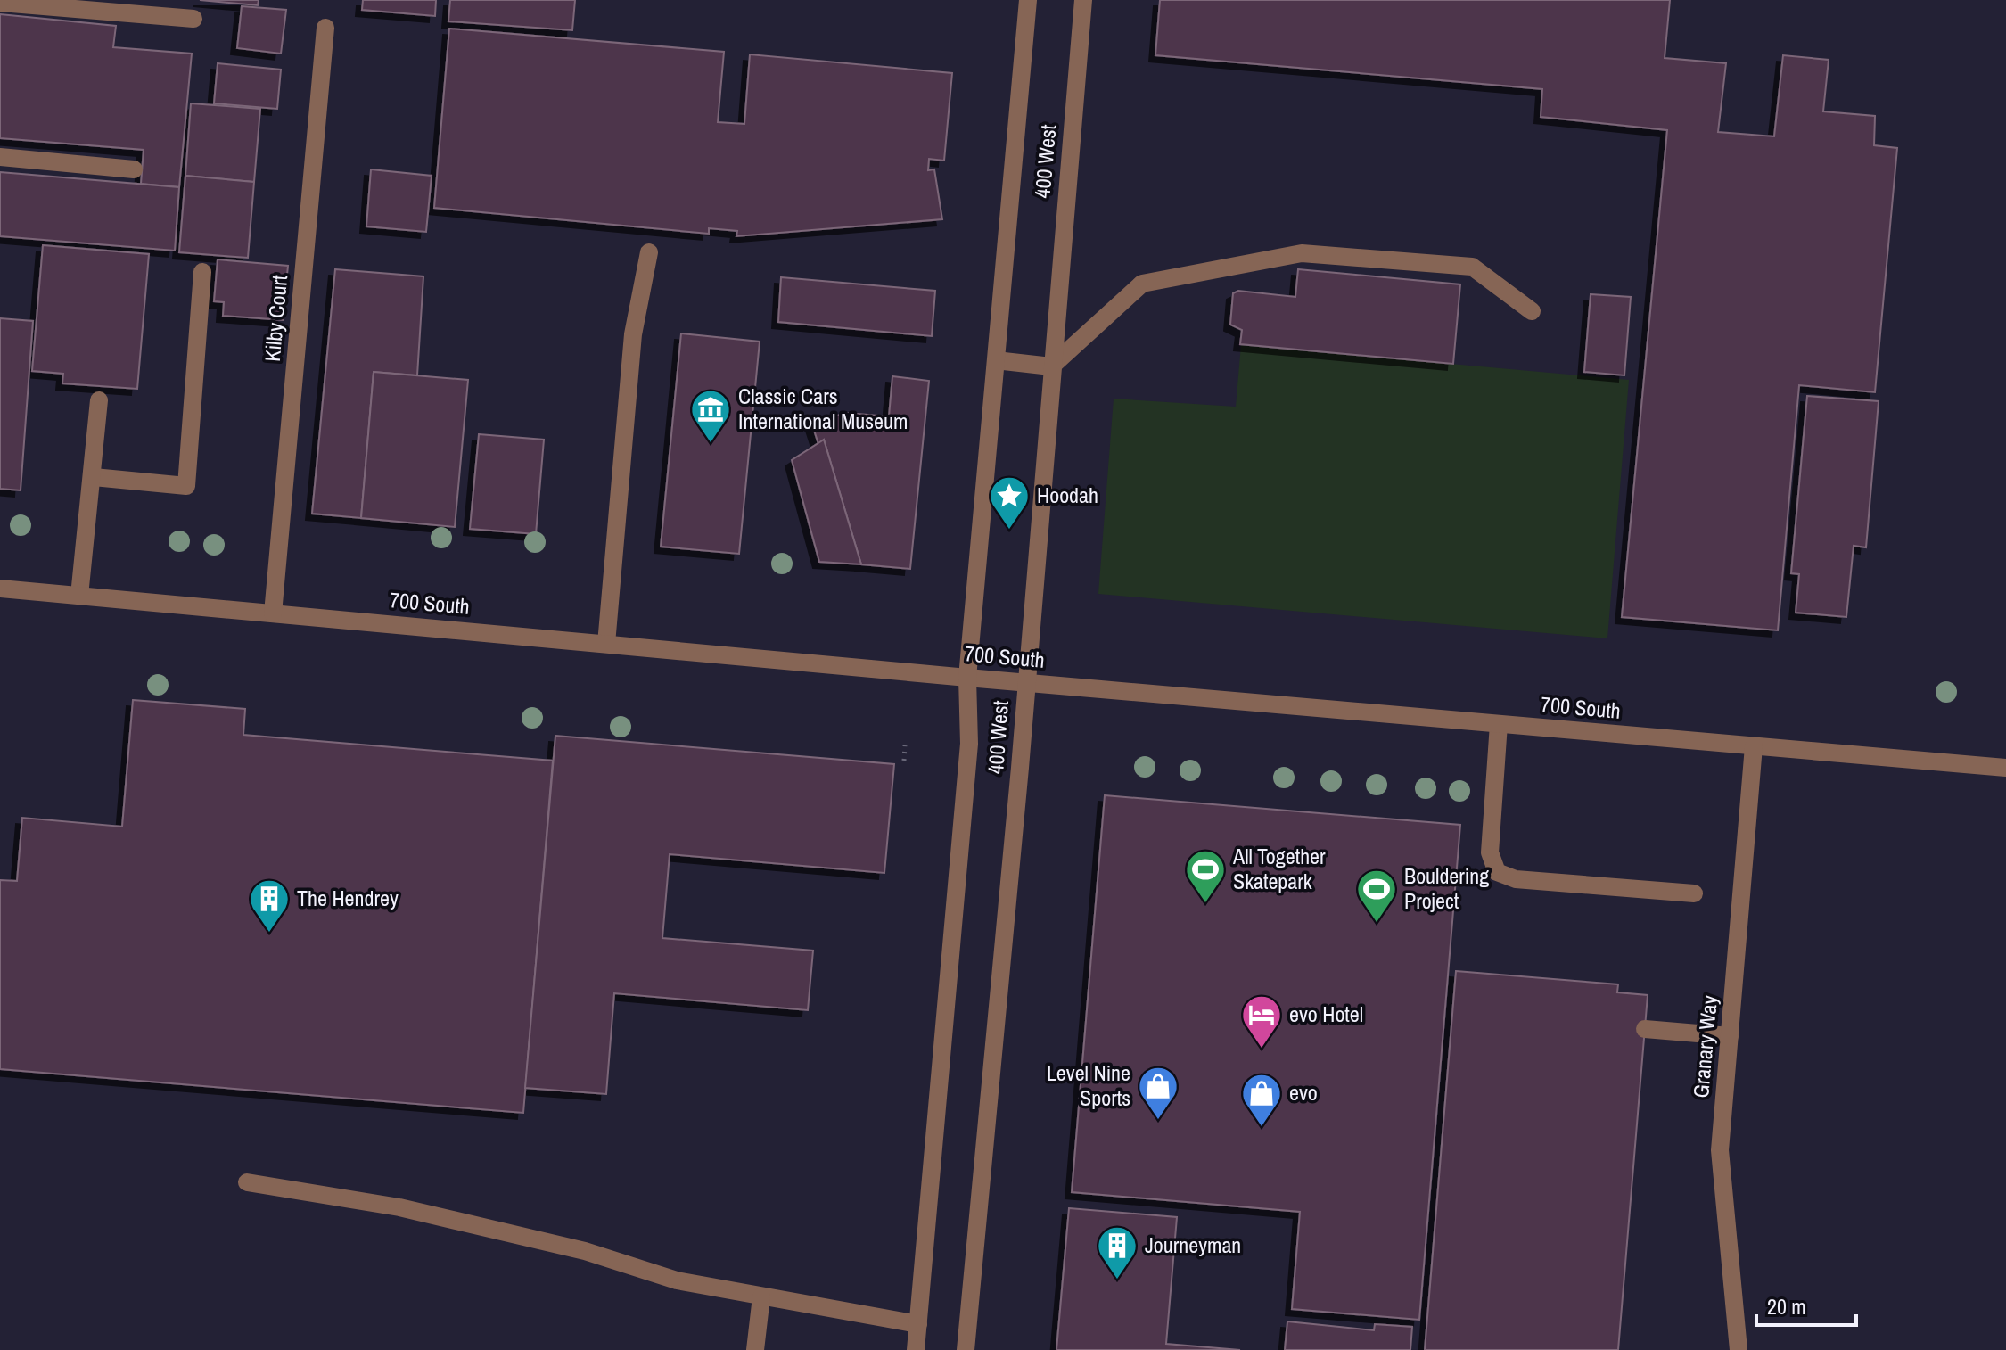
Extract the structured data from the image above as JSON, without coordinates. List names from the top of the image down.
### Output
{
  "streets": {
    "street": [
      "400 West",
      "Kilby Court",
      "700 South",
      "Granary Way"
    ]
  },
  "crossings": [
    ["400 West", "700 South"],
    ["Kilby Court", "700 South"],
    ["700 South", "Granary Way"]
  ],
  "places": {
    "museum": ["Classic Cars International Museum"],
    "place": ["Hoodah"],
    "sports": ["All Together Skatepark", "Bouldering Project"],
    "building": ["The Hendrey", "Journeyman"],
    "hotel": ["evo Hotel"],
    "shop": ["Level Nine Sports", "evo"]
  },
  "scale_bar": "20 m"
}
